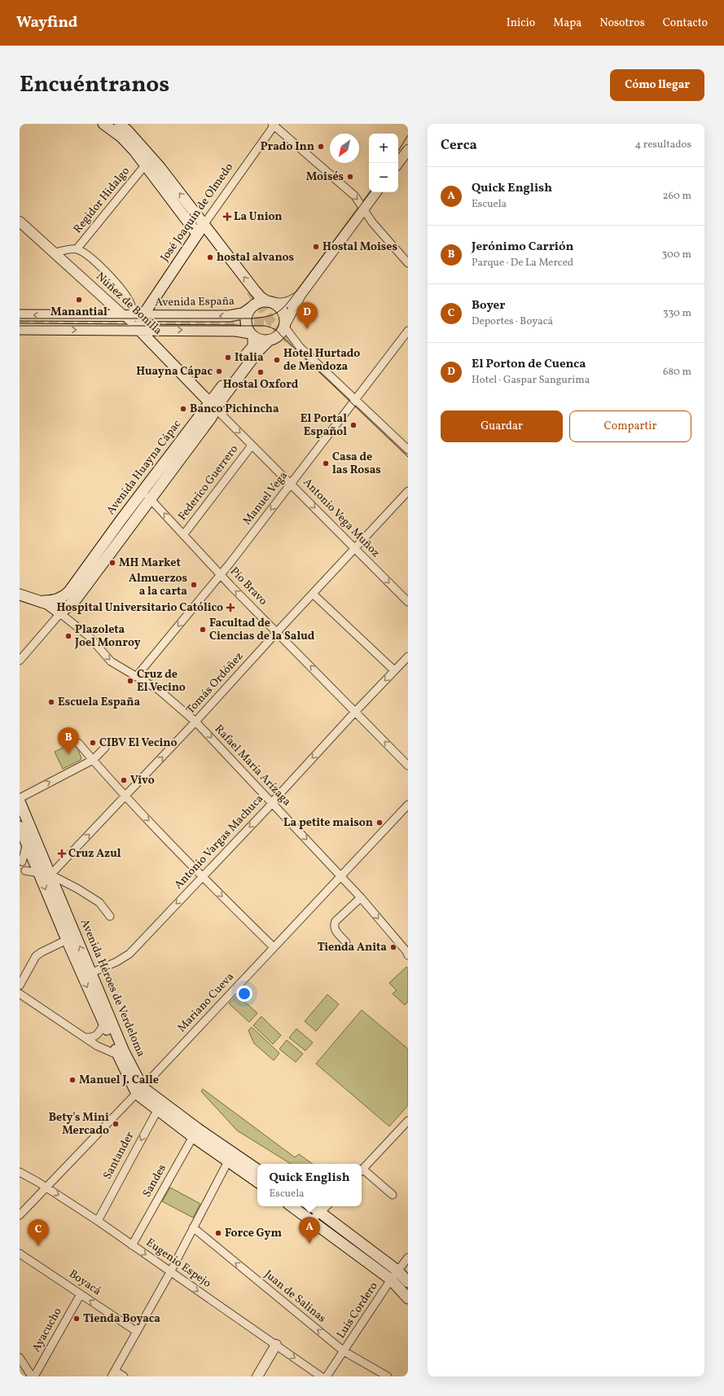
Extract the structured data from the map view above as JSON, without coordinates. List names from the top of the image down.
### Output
{
  "streets": {
    "main road": [
      "José Joaquín de Olmedo",
      "Avenida España",
      "Núñez de Bonilla",
      "Avenida Huayna Cápac",
      "Avenida Héroes de Verdeloma"
    ],
    "street": [
      "Regidor Hidalgo",
      "Federico Guerrero",
      "Manuel Vega",
      "Antonio Vega Muñoz",
      "Pío Bravo",
      "Tomás Ordóñez",
      "Rafael María Arízaga",
      "Antonio Vargas Machuca",
      "Mariano Cueva",
      "Santander",
      "Sandes",
      "Eugenio Espejo",
      "Boyacá",
      "Juan de Salinas",
      "Luis Cordero",
      "Ayacucho"
    ]
  },
  "crossings": [
    ["José Joaquín de Olmedo", "Avenida España"],
    ["José Joaquín de Olmedo", "Núñez de Bonilla"],
    ["Avenida España", "Núñez de Bonilla"],
    ["Avenida España", "Avenida Huayna Cápac"],
    ["Núñez de Bonilla", "Avenida Huayna Cápac"],
    ["Núñez de Bonilla", "Antonio Vega Muñoz"],
    ["Avenida Huayna Cápac", "Antonio Vega Muñoz"],
    ["Avenida Huayna Cápac", "Pío Bravo"],
    ["Avenida Huayna Cápac", "Rafael María Arízaga"],
    ["Federico Guerrero", "Antonio Vega Muñoz"],
    ["Federico Guerrero", "Pío Bravo"],
    ["Manuel Vega", "Antonio Vega Muñoz"],
    ["Manuel Vega", "Pío Bravo"],
    ["Manuel Vega", "Rafael María Arízaga"],
    ["Antonio Vega Muñoz", "Tomás Ordóñez"],
    ["Pío Bravo", "Tomás Ordóñez"],
    ["Pío Bravo", "Antonio Vargas Machuca"],
    ["Tomás Ordóñez", "Rafael María Arízaga"],
    ["Tomás Ordóñez", "Avenida Héroes de Verdeloma"],
    ["Rafael María Arízaga", "Antonio Vargas Machuca"],
    ["Rafael María Arízaga", "Mariano Cueva"],
    ["Antonio Vargas Machuca", "Avenida Héroes de Verdeloma"],
    ["Avenida Héroes de Verdeloma", "Mariano Cueva"],
    ["Avenida Héroes de Verdeloma", "Santander"],
    ["Avenida Héroes de Verdeloma", "Sandes"],
    ["Mariano Cueva", "Eugenio Espejo"],
    ["Santander", "Eugenio Espejo"],
    ["Sandes", "Eugenio Espejo"],
    ["Boyacá", "Ayacucho"],
    ["Juan de Salinas", "Luis Cordero"]
  ],
  "one_way": [
    "Manuel Vega",
    "Rafael María Arízaga",
    "Antonio Vargas Machuca",
    "Santander",
    "Eugenio Espejo",
    "Boyacá",
    "Juan de Salinas"
  ],
  "places": {
    "other": [
      "Prado Inn",
      "Moisés",
      "Hostal Moises",
      "hostal alvanos",
      "Manantial",
      "Italia",
      "Hotel Hurtado de Mendoza",
      "Huayna Cápac",
      "Hostal Oxford",
      "Banco Pichincha",
      "El Portal Español",
      "Casa de las Rosas",
      "MH Market",
      "Almuerzos a la carta",
      "Facultad de Ciencias de la Salud",
      "Plazoleta Joel Monroy",
      "Cruz de El Vecino",
      "Escuela España",
      "CIBV El Vecino",
      "Vivo",
      "La petite maison",
      "Tienda Anita",
      "Manuel J. Calle",
      "Bety's Mini Mercado",
      "Force Gym",
      "Tienda Boyaca"
    ],
    "health": ["La Union", "Hospital Universitario Católico", "Cruz Azul"]
  },
  "north": "bottom left",
  "page": {
    "header": "Wayfind",
    "nav": [
      "Inicio",
      "Mapa",
      "Nosotros",
      "Contacto"
    ],
    "title": "Encuéntranos",
    "buttons": [
      "Cómo llegar",
      ["Guardar", "Compartir"]
    ],
    "heading": ["Cerca", "4 resultados"],
    "map_buttons": ["+", "−"],
    "list": [
      {
        "mark": "A",
        "name": "Quick English",
        "note": "Escuela",
        "value": "260 m"
      },
      {
        "mark": "B",
        "name": "Jerónimo Carrión",
        "note": "Parque · De La Merced",
        "value": "300 m"
      },
      {
        "mark": "C",
        "name": "Boyer",
        "note": "Deportes · Boyacá",
        "value": "330 m"
      },
      {
        "mark": "D",
        "name": "El Porton de Cuenca",
        "note": "Hotel · Gaspar Sangurima",
        "value": "680 m"
      }
    ],
    "pins": [
      "D",
      "B",
      "A",
      "C"
    ],
    "popup": ["Quick English", "Escuela"]
  }
}
